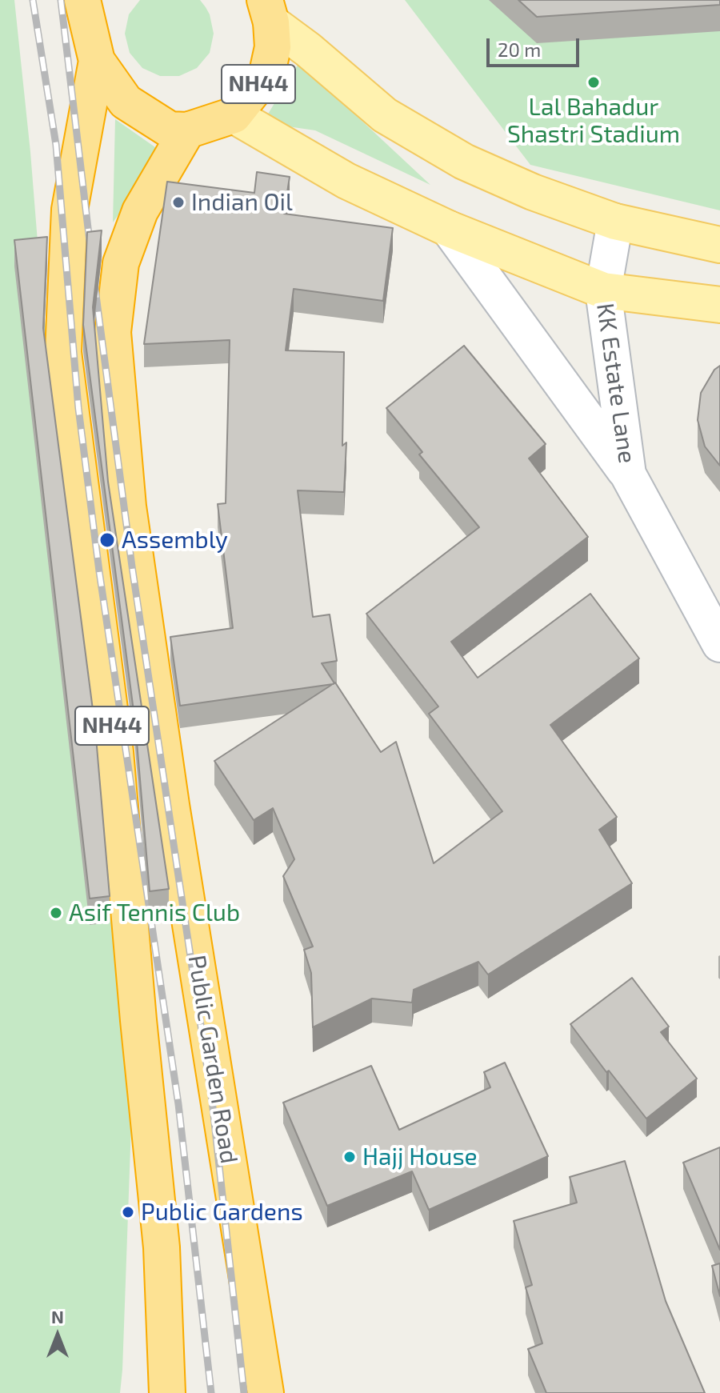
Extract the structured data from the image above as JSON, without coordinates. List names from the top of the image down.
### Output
{
  "streets": {
    "highway": ["NH44", "Public Garden Road"],
    "main road": ["KK Estate Lane"]
  },
  "crossings": [
    ["NH44", "Public Garden Road"]
  ],
  "places": [
    "Lal Bahadur Shastri Stadium",
    "Indian Oil",
    "Assembly",
    "Asif Tennis Club",
    "Hajj House",
    "Public Gardens"
  ],
  "scale_bar": "20 m",
  "north": "top"
}
